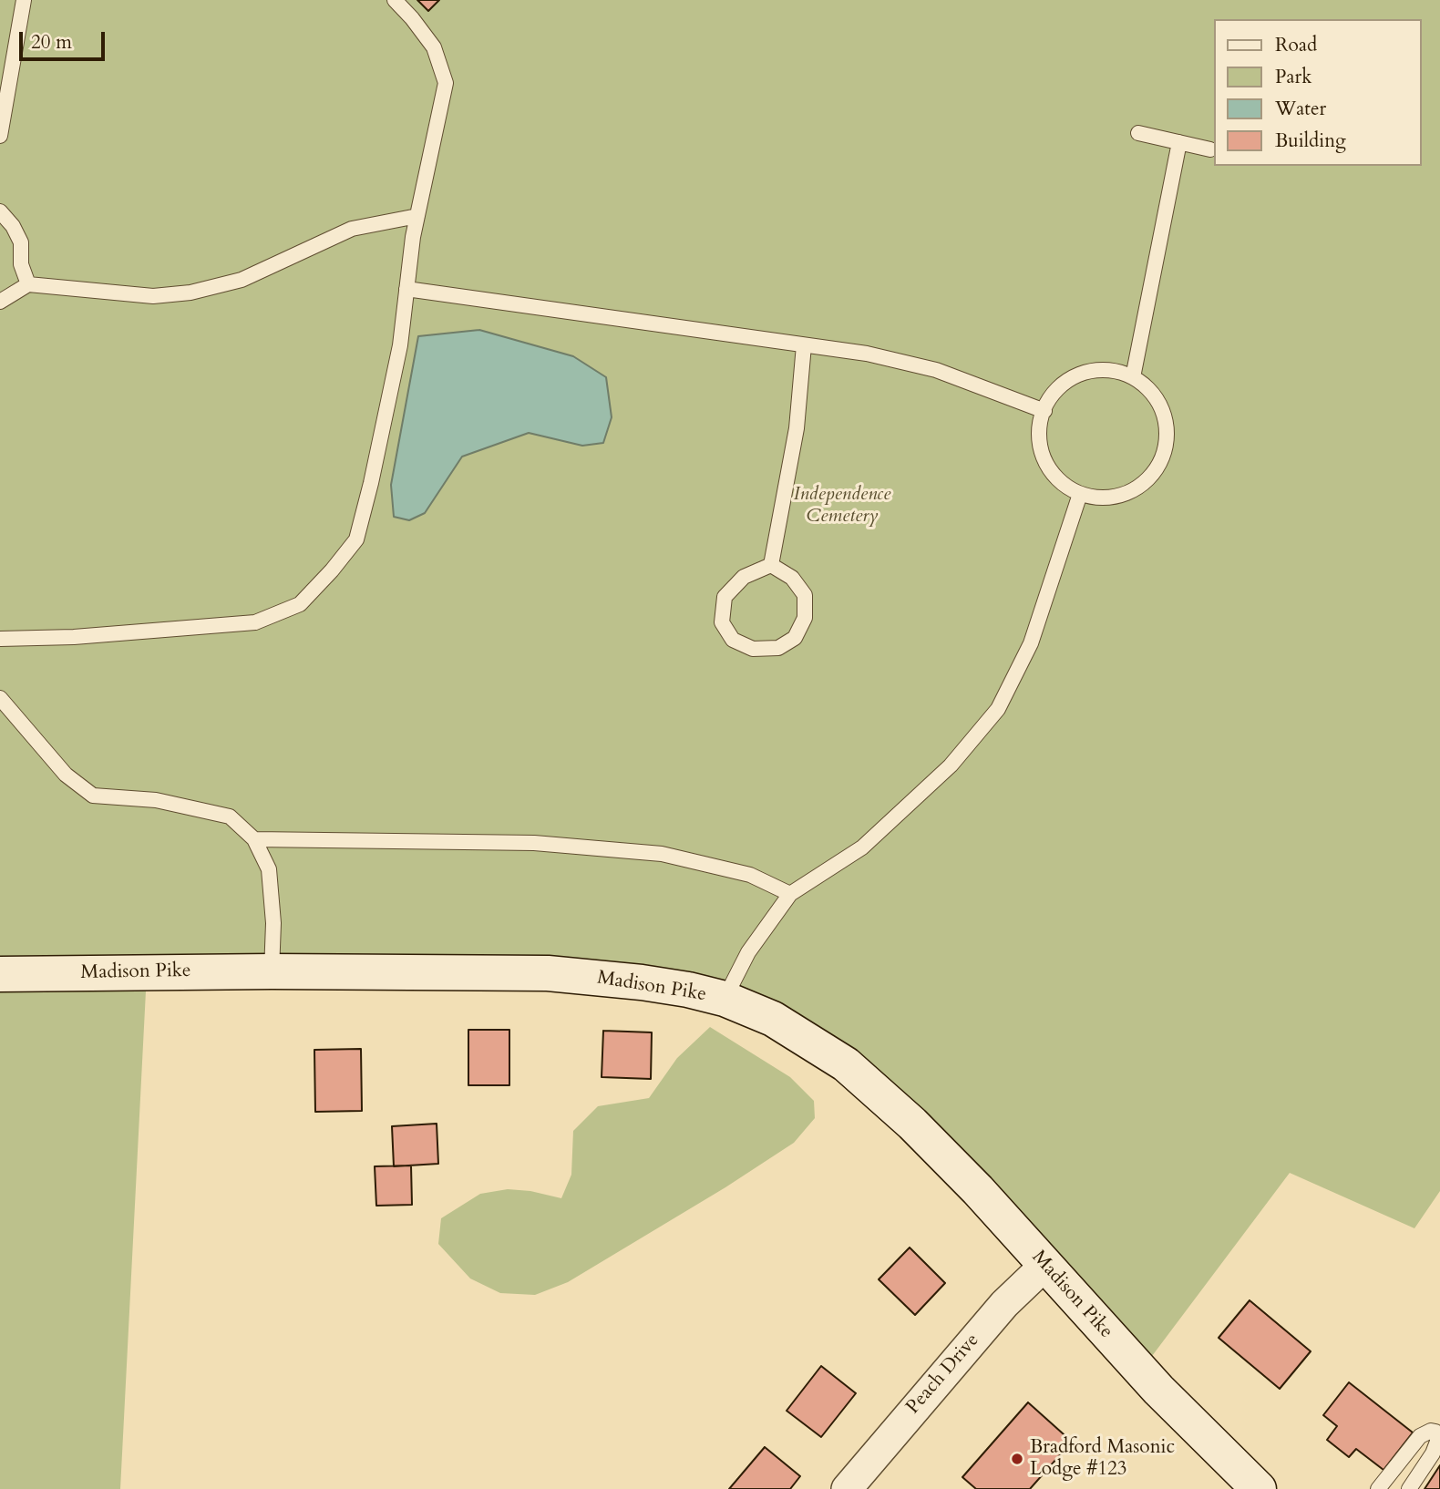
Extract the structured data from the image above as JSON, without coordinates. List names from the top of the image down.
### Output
{
  "streets": {
    "main road": ["Madison Pike"],
    "street": ["Peach Drive"]
  },
  "crossings": [
    ["Madison Pike", "Peach Drive"]
  ],
  "parks": ["Independence Cemetery"],
  "places": ["Bradford Masonic Lodge #123"],
  "legend": [
    "Road",
    "Park",
    "Water",
    "Building"
  ],
  "scale_bar": "20 m"
}
